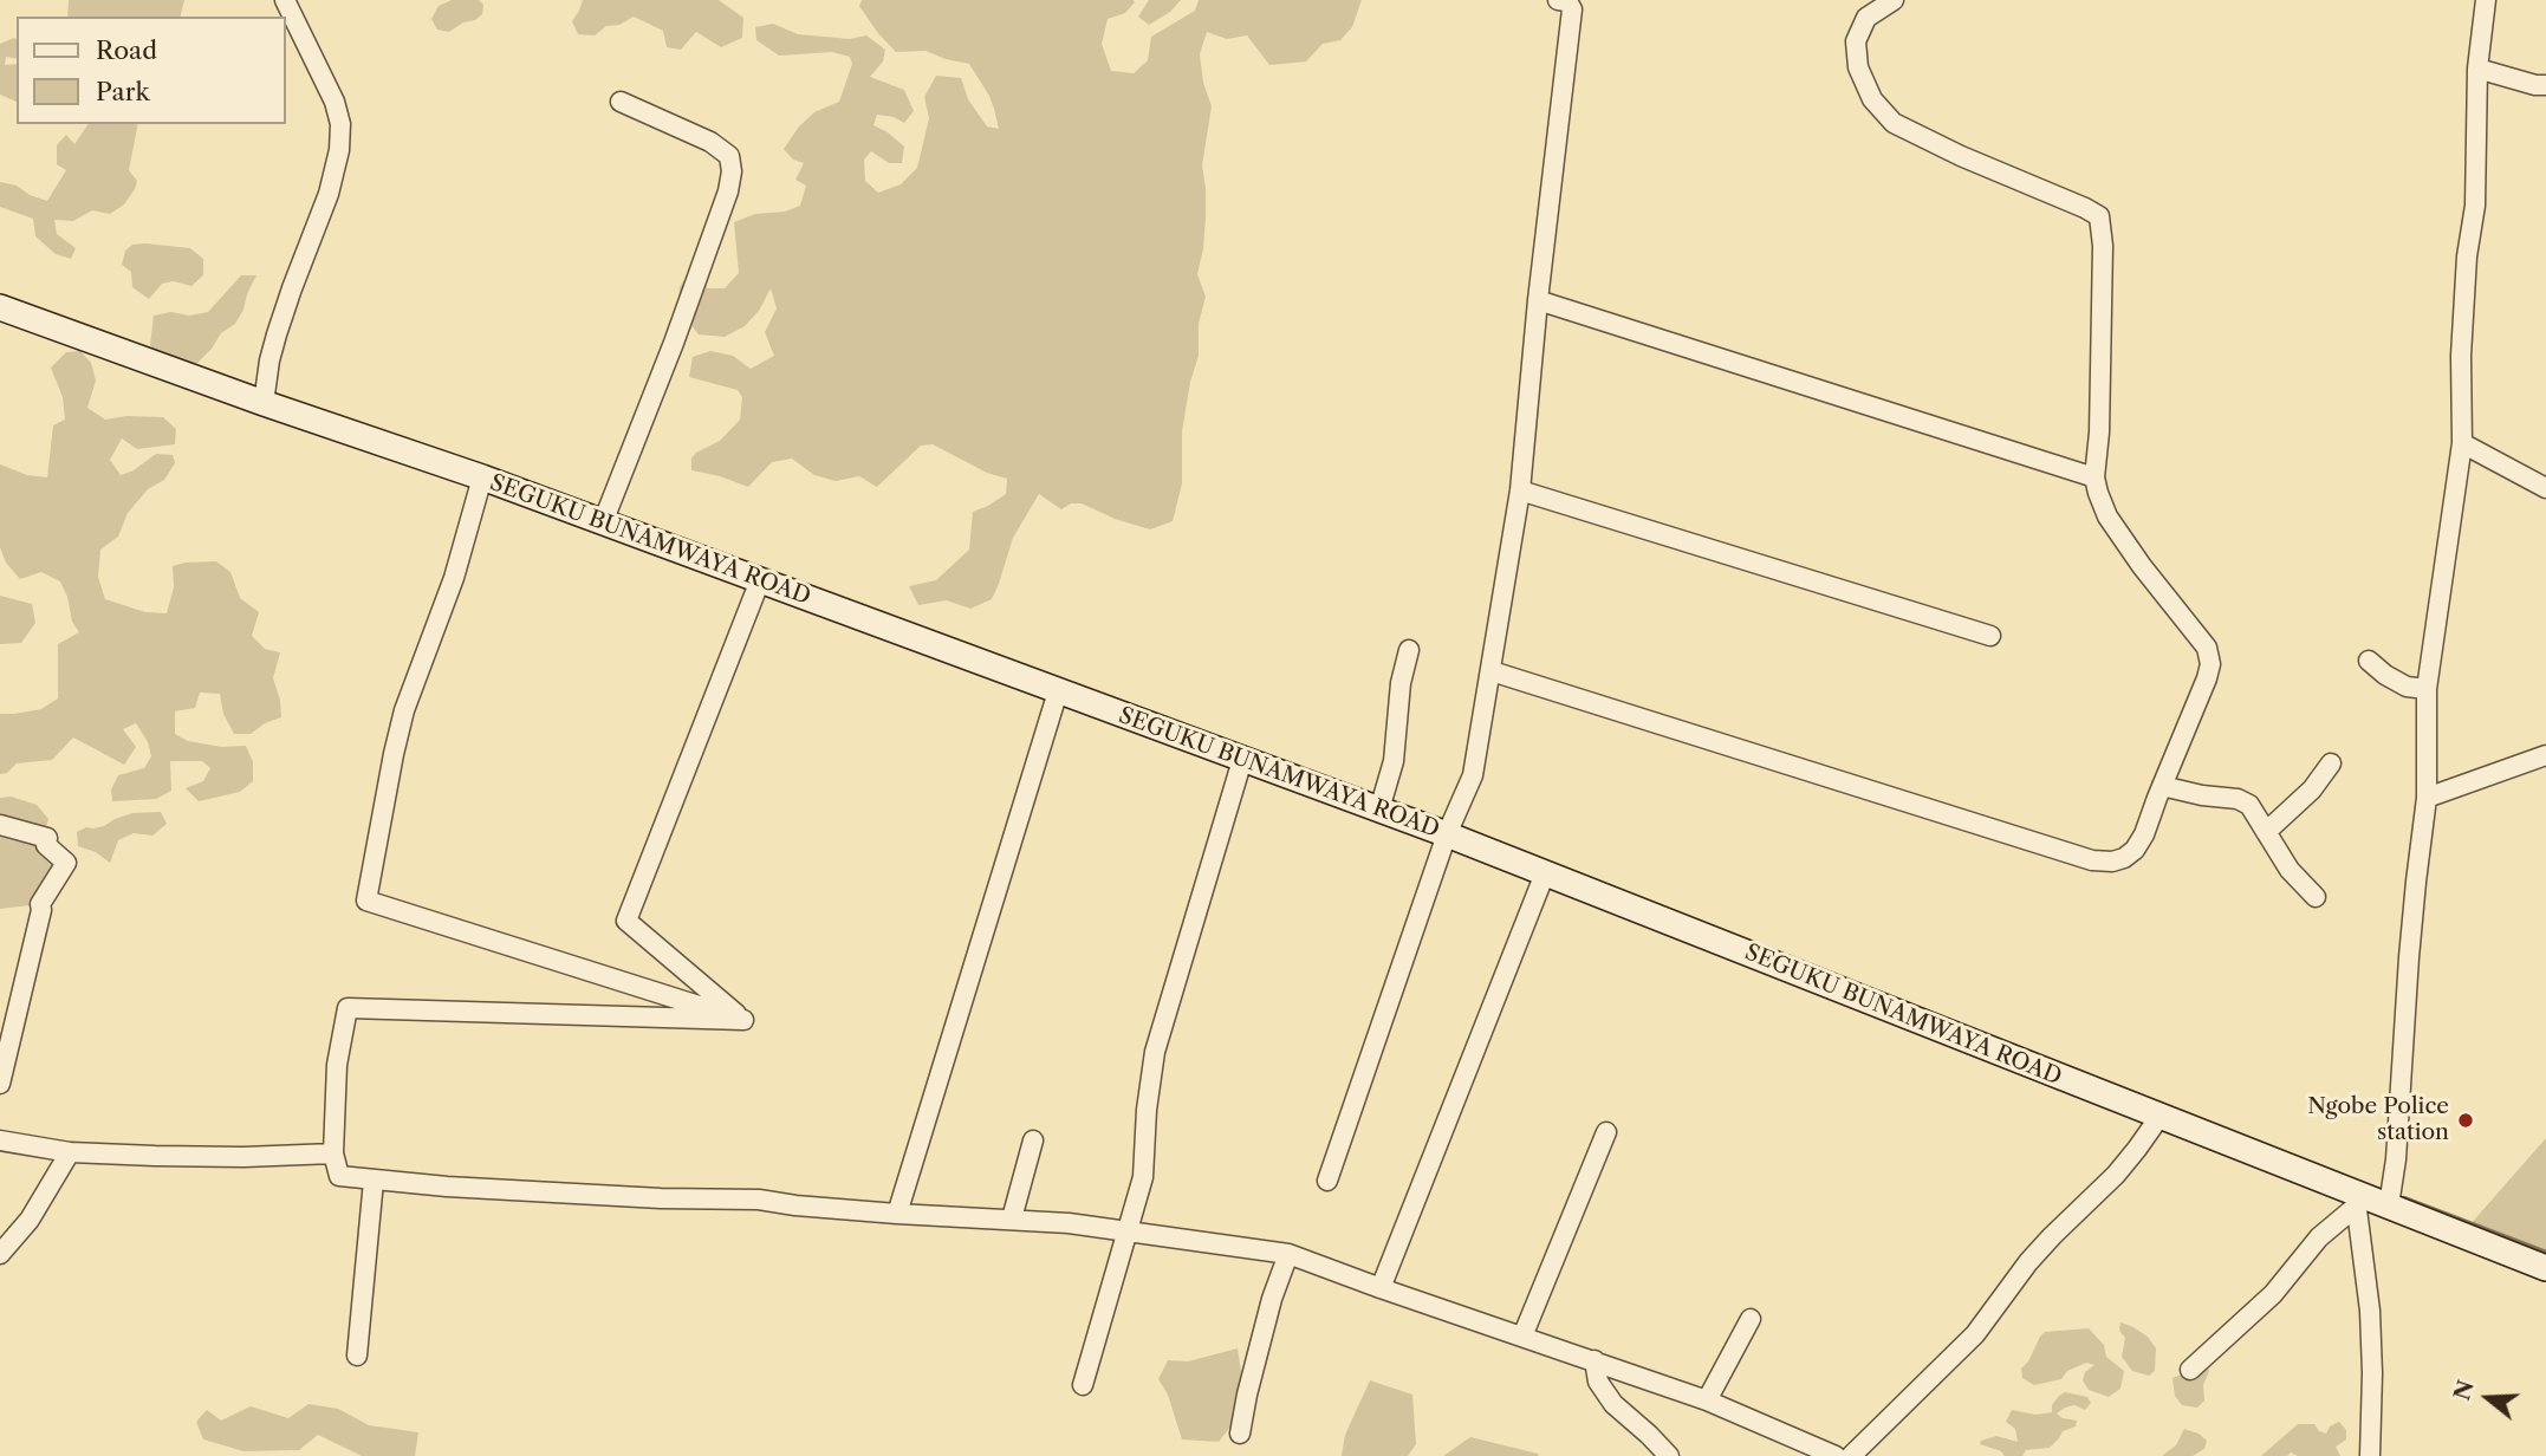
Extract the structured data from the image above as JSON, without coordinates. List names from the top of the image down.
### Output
{
  "streets": {
    "main road": ["SEGUKU BUNAMWAYA ROAD"]
  },
  "places": ["Ngobe Police station"],
  "legend": ["Road", "Park"],
  "north": "left"
}
